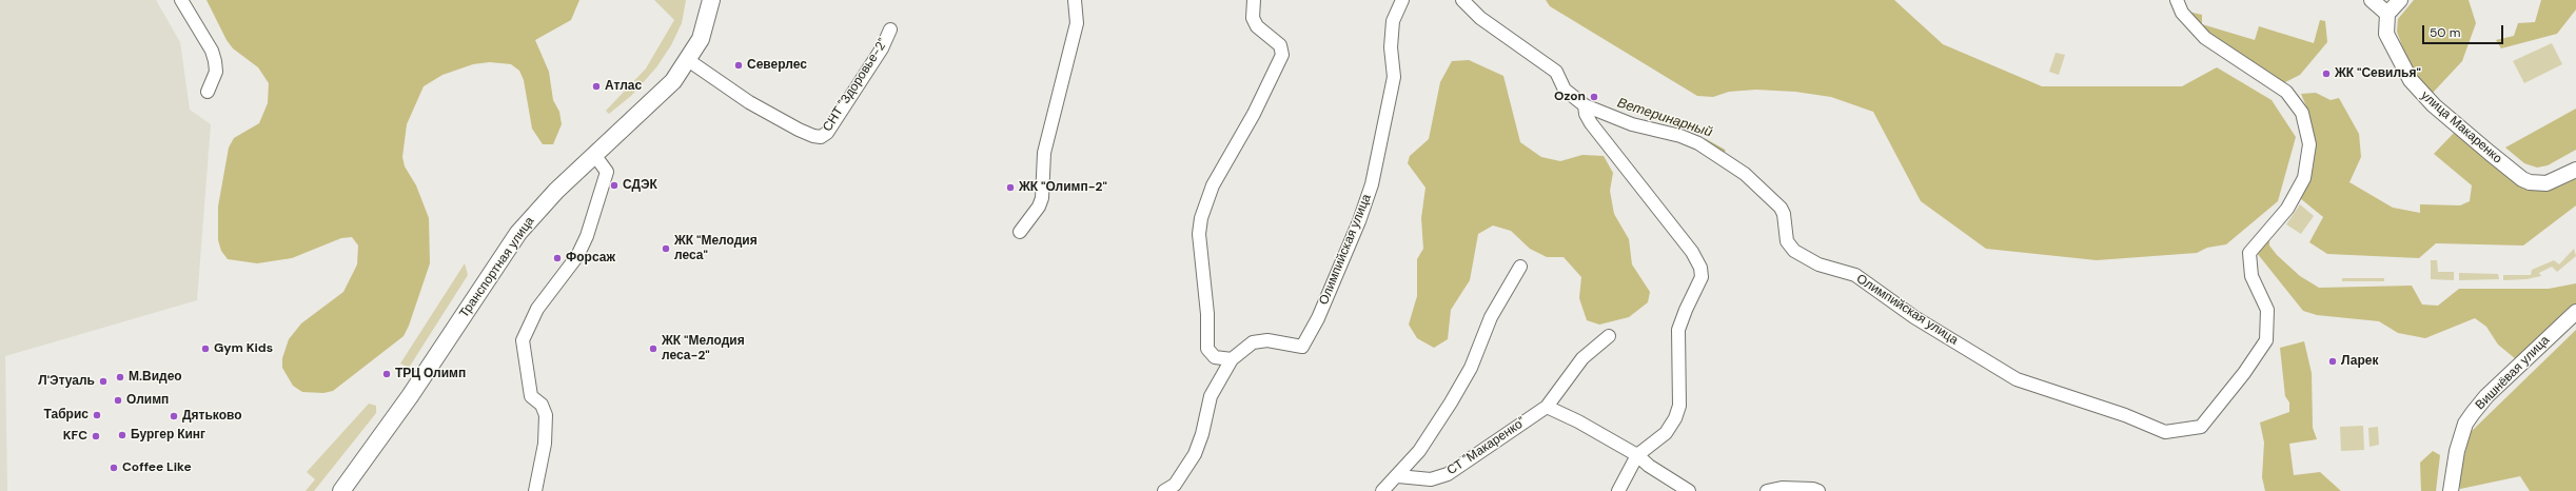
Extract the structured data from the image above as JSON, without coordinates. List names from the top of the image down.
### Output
{
  "streets": {
    "main road": ["Транспортная улица"],
    "street": [
      "СНТ \"Здоровье-2\"",
      "улица Макаренко",
      "Олимпийская улица",
      "Вишнёвая улица",
      "СТ \"Макаренко\""
    ]
  },
  "crossings": [
    ["СНТ \"Здоровье-2\"", "Транспортная улица"]
  ],
  "water": ["Ветеринарный"],
  "places": [
    "Северлес",
    "ЖК \"Севилья\"",
    "Атлас",
    "Ozon",
    "СДЭК",
    "ЖК \"Олимп-2\"",
    "ЖК \"Мелодия леса\"",
    "Форсаж",
    "Gym Kids",
    "ЖК \"Мелодия леса-2\"",
    "Ларек",
    "ТРЦ Олимп",
    "М.Видео",
    "Л'Этуаль",
    "Олимп",
    "Табрис",
    "Дятьково",
    "Бургер Кинг",
    "KFC",
    "Coffee Like"
  ],
  "scale_bar": "50 m"
}
